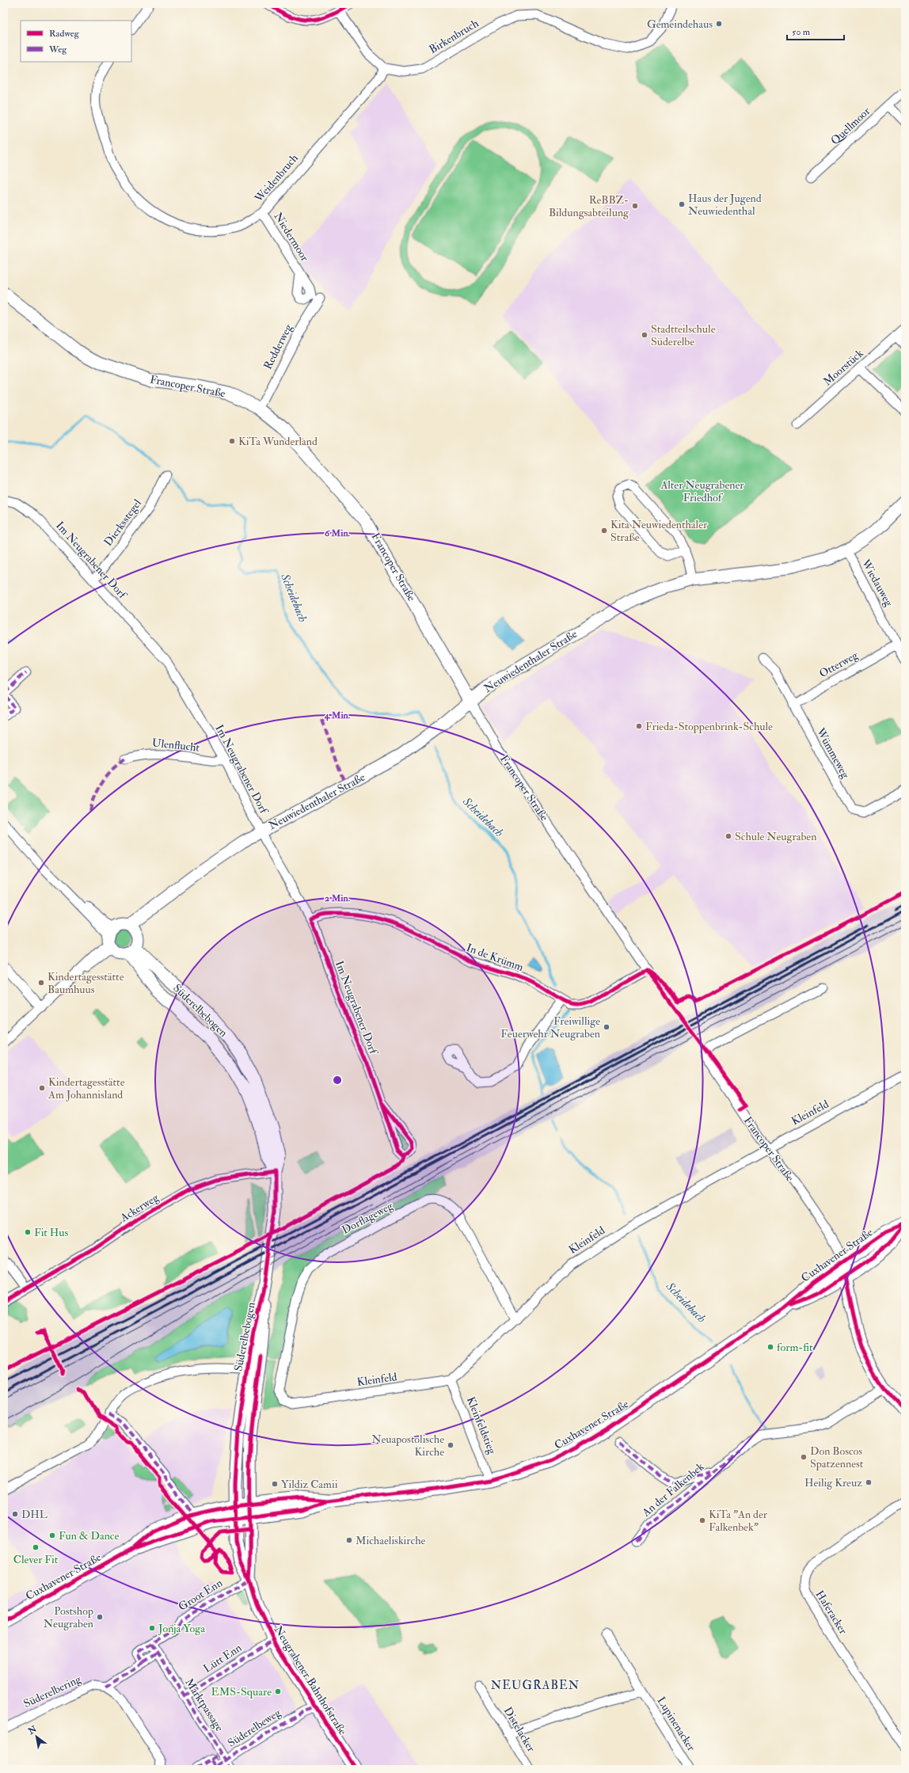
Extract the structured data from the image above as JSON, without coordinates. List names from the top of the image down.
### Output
{
  "streets": {
    "main road": [
      "Francoper Straße",
      "Neuwiedenthaler Straße",
      "Süderelbebogen",
      "Cuxhavener Straße",
      "Neugrabener Bahnhofstraße"
    ],
    "street": [
      "Birkenbruch",
      "Quellmoor",
      "Weidenbruch",
      "Niedermoor",
      "Redderweg",
      "Moorstück",
      "Dierksstegel",
      "Im Neugrabener Dorf",
      "Wiedauweg",
      "Otterweg",
      "Ulenflucht",
      "Wümmeweg",
      "In de Krümm",
      "Kleinfeld",
      "Ackerweg",
      "Dorflageweg",
      "Kleinfeldstieg",
      "An der Falkenbek",
      "Groot Enn",
      "Haferacker",
      "Lütt Enn",
      "Süderelbering",
      "Marktpassage",
      "Lupinenacker",
      "Süderelbeweg",
      "Distelacker"
    ]
  },
  "crossings": [
    ["Birkenbruch", "Weidenbruch"],
    ["Weidenbruch", "Niedermoor"],
    ["Redderweg", "Francoper Straße"],
    ["Francoper Straße", "Neuwiedenthaler Straße"],
    ["Francoper Straße", "In de Krümm"],
    ["Francoper Straße", "Kleinfeld"],
    ["Francoper Straße", "Cuxhavener Straße"],
    ["Dierksstegel", "Im Neugrabener Dorf"],
    ["Im Neugrabener Dorf", "Neuwiedenthaler Straße"],
    ["Im Neugrabener Dorf", "Ulenflucht"],
    ["Im Neugrabener Dorf", "In de Krümm"],
    ["Wiedauweg", "Neuwiedenthaler Straße"],
    ["Wiedauweg", "Otterweg"],
    ["Neuwiedenthaler Straße", "Süderelbebogen"],
    ["Otterweg", "Wümmeweg"],
    ["Süderelbebogen", "Ackerweg"],
    ["Süderelbebogen", "Cuxhavener Straße"],
    ["Süderelbebogen", "Neugrabener Bahnhofstraße"],
    ["Kleinfeld", "Dorflageweg"],
    ["Kleinfeld", "Kleinfeldstieg"],
    ["Cuxhavener Straße", "Kleinfeldstieg"],
    ["Cuxhavener Straße", "Neugrabener Bahnhofstraße"],
    ["Groot Enn", "Neugrabener Bahnhofstraße"],
    ["Lütt Enn", "Neugrabener Bahnhofstraße"],
    ["Lütt Enn", "Marktpassage"],
    ["Neugrabener Bahnhofstraße", "Süderelbeweg"],
    ["Marktpassage", "Süderelbeweg"],
    ["Lupinenacker", "Distelacker"]
  ],
  "districts": ["NEUGRABEN"],
  "water": ["Scheidebach"],
  "parks": ["Alter Neugrabener Friedhof"],
  "places": [
    "Gemeindehaus",
    "Haus der Jugend Neuwiedenthal",
    "ReBBZ- Bildungsabteilung",
    "Stadtteilschule Süderelbe",
    "KiTa Wunderland",
    "Kita Neuwiedenthaler Straße",
    "Frieda-Stoppenbrink-Schule",
    "Schule Neugraben",
    "Kindertagesstätte Baumhuus",
    "Freiwillige Feuerwehr Neugraben",
    "Kindertagesstätte Am Johannisland",
    "Fit Hus",
    "form-fit",
    "Neuapostolische Kirche",
    "Don Boscos Spatzennest",
    "Heilig Kreuz",
    "Yildiz Camii",
    "DHL",
    "KiTa \"An der Falkenbek\"",
    "Fun & Dance",
    "Michaeliskirche",
    "Clever Fit",
    "Postshop Neugraben",
    "Jonja Yoga",
    "EMS-Square"
  ],
  "legend": ["Radweg", "Weg"],
  "scale_bar": "50 m",
  "north": "top left",
  "rings": ["6 Min.", "4 Min.", "2 Min."]
}
